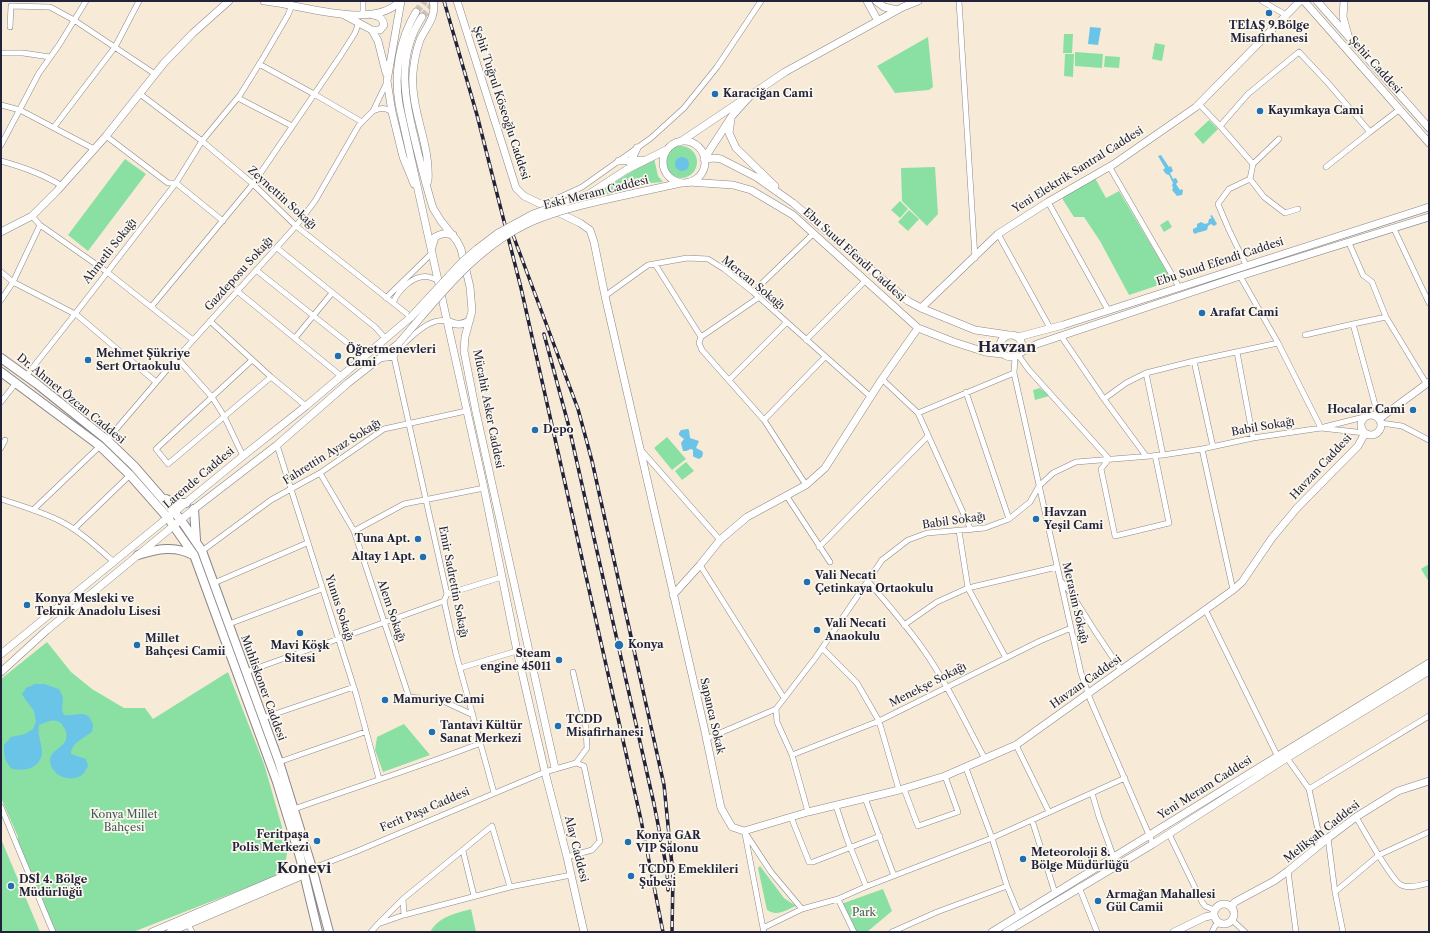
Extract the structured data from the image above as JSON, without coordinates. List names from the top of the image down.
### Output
{
  "streets": {
    "main road": [
      "Şehir Caddesi",
      "Şehit Tuğrul Köseoğlu Caddesi",
      "Yeni Elektrik Santral Caddesi",
      "Eski Meram Caddesi",
      "Ebu Suud Efendi Caddesi",
      "Dr. Ahmet Özcan Caddesi",
      "Mücahit Asker Caddesi",
      "Havzan Caddesi",
      "Larende Caddesi",
      "Muhliskoner Caddesi",
      "Sapanca Sokak",
      "Yeni Meram Caddesi",
      "Ferit Paşa Caddesi",
      "Melikşah Caddesi",
      "Alay Caddesi"
    ],
    "street": [
      "Zeynettin Sokağı",
      "Ahmetli Sokağı",
      "Gazdeposu Sokağı",
      "Mercan Sokağı",
      "Babil Sokağı",
      "Fahrettin Ayaz Sokağı",
      "Emir Sadrettin Sokağı",
      "Merasim Sokağı",
      "Yunus Sokağı",
      "Alem Sokağı",
      "Menekşe Sokağı"
    ]
  },
  "crossings": [
    ["Şehit Tuğrul Köseoğlu Caddesi", "Sapanca Sokak"],
    ["Yeni Elektrik Santral Caddesi", "Ebu Suud Efendi Caddesi"],
    ["Eski Meram Caddesi", "Zeynettin Sokağı"],
    ["Eski Meram Caddesi", "Ebu Suud Efendi Caddesi"],
    ["Eski Meram Caddesi", "Larende Caddesi"],
    ["Zeynettin Sokağı", "Ahmetli Sokağı"],
    ["Zeynettin Sokağı", "Gazdeposu Sokağı"],
    ["Zeynettin Sokağı", "Larende Caddesi"],
    ["Ahmetli Sokağı", "Dr. Ahmet Özcan Caddesi"],
    ["Ebu Suud Efendi Caddesi", "Merasim Sokağı"],
    ["Gazdeposu Sokağı", "Dr. Ahmet Özcan Caddesi"],
    ["Mercan Sokağı", "Sapanca Sokak"],
    ["Dr. Ahmet Özcan Caddesi", "Larende Caddesi"],
    ["Dr. Ahmet Özcan Caddesi", "Muhliskoner Caddesi"],
    ["Mücahit Asker Caddesi", "Fahrettin Ayaz Sokağı"],
    ["Mücahit Asker Caddesi", "Ferit Paşa Caddesi"],
    ["Mücahit Asker Caddesi", "Alay Caddesi"],
    ["Babil Sokağı", "Havzan Caddesi"],
    ["Babil Sokağı", "Merasim Sokağı"],
    ["Fahrettin Ayaz Sokağı", "Emir Sadrettin Sokağı"],
    ["Fahrettin Ayaz Sokağı", "Yunus Sokağı"],
    ["Fahrettin Ayaz Sokağı", "Alem Sokağı"],
    ["Fahrettin Ayaz Sokağı", "Muhliskoner Caddesi"],
    ["Havzan Caddesi", "Merasim Sokağı"],
    ["Havzan Caddesi", "Sapanca Sokak"],
    ["Larende Caddesi", "Emir Sadrettin Sokağı"],
    ["Larende Caddesi", "Yunus Sokağı"],
    ["Larende Caddesi", "Muhliskoner Caddesi"],
    ["Emir Sadrettin Sokağı", "Alem Sokağı"],
    ["Emir Sadrettin Sokağı", "Ferit Paşa Caddesi"],
    ["Merasim Sokağı", "Menekşe Sokağı"],
    ["Merasim Sokağı", "Yeni Meram Caddesi"],
    ["Muhliskoner Caddesi", "Ferit Paşa Caddesi"],
    ["Ferit Paşa Caddesi", "Alay Caddesi"]
  ],
  "districts": ["Havzan", "Konevi"],
  "parks": ["Konya Millet Bahçesi", "Park"],
  "places": [
    "TEİAŞ 9.Bölge Misafirhanesi",
    "Karaciğan Cami",
    "Kayımkaya Cami",
    "Arafat Cami",
    "Öğretmenevleri Cami",
    "Mehmet Şükriye Sert Ortaokulu",
    "Hocalar Cami",
    "Depo",
    "Havzan Yeşil Cami",
    "Tuna Apt.",
    "Altay 1 Apt.",
    "Vali Necati Çetinkaya Ortaokulu",
    "Konya Mesleki ve Teknik Anadolu Lisesi",
    "Vali Necati Anaokulu",
    "Mavi Köşk Sitesi",
    "Millet Bahçesi Camii",
    "Konya",
    "Steam engine 45011",
    "Mamuriye Cami",
    "TCDD Misafirhanesi",
    "Tantavi Kültür Sanat Merkezi",
    "Feritpaşa Polis Merkezi",
    "Konya GAR VIP Salonu",
    "Meteoroloji 8. Bölge Müdürlüğü",
    "TCDD Emeklileri Şubesi",
    "DSİ 4. Bölge Müdürlüğü",
    "Armağan Mahallesi Gül Camii"
  ]
}
